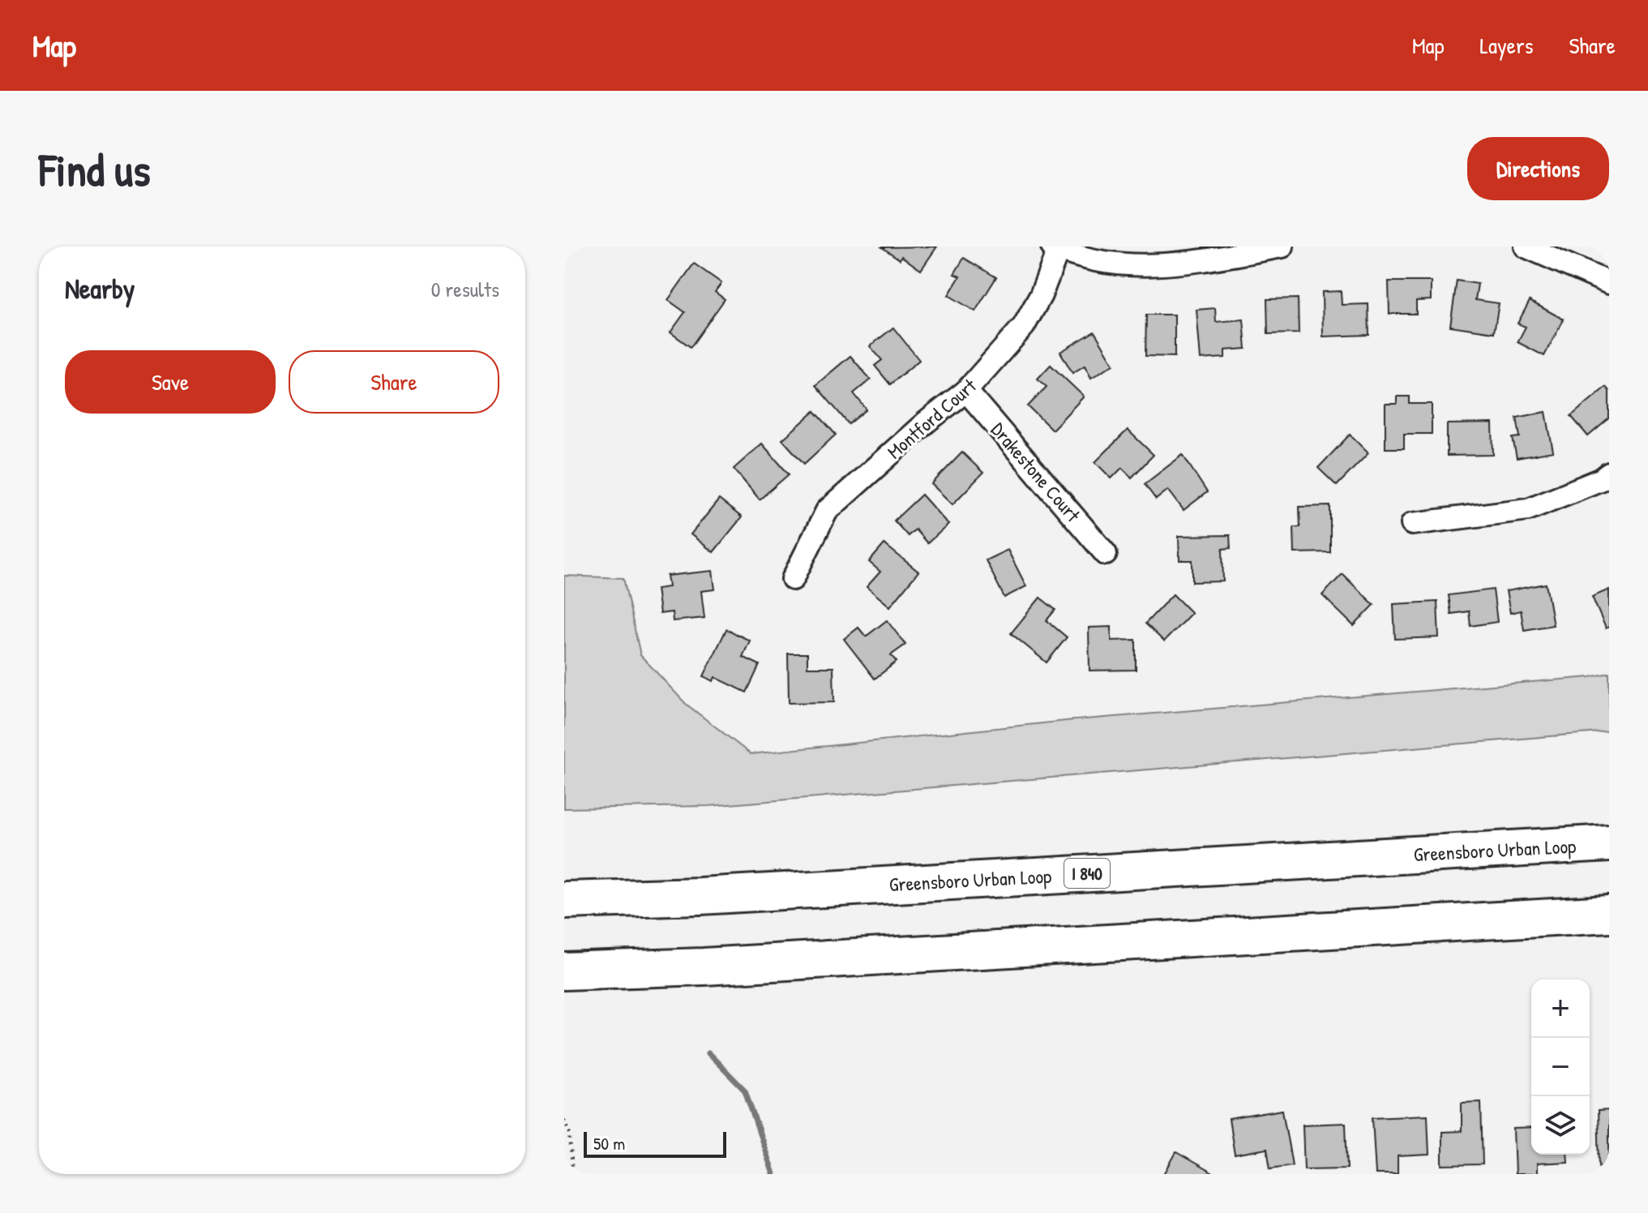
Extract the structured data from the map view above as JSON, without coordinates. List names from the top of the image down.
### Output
{
  "streets": {
    "highway": ["Greensboro Urban Loop", "I 840"],
    "street": ["Montford Court", "Drakestone Court"]
  },
  "crossings": [
    ["Montford Court", "Drakestone Court"]
  ],
  "scale_bar": "50 m",
  "page": {
    "header": "Map",
    "nav": ["Map", "Layers", "Share"],
    "buttons": [
      "Directions",
      ["Save", "Share"]
    ],
    "title": "Find us",
    "heading": ["Nearby", "0 results"],
    "map_buttons": ["+", "−"],
    "scale": "50 m"
  }
}
